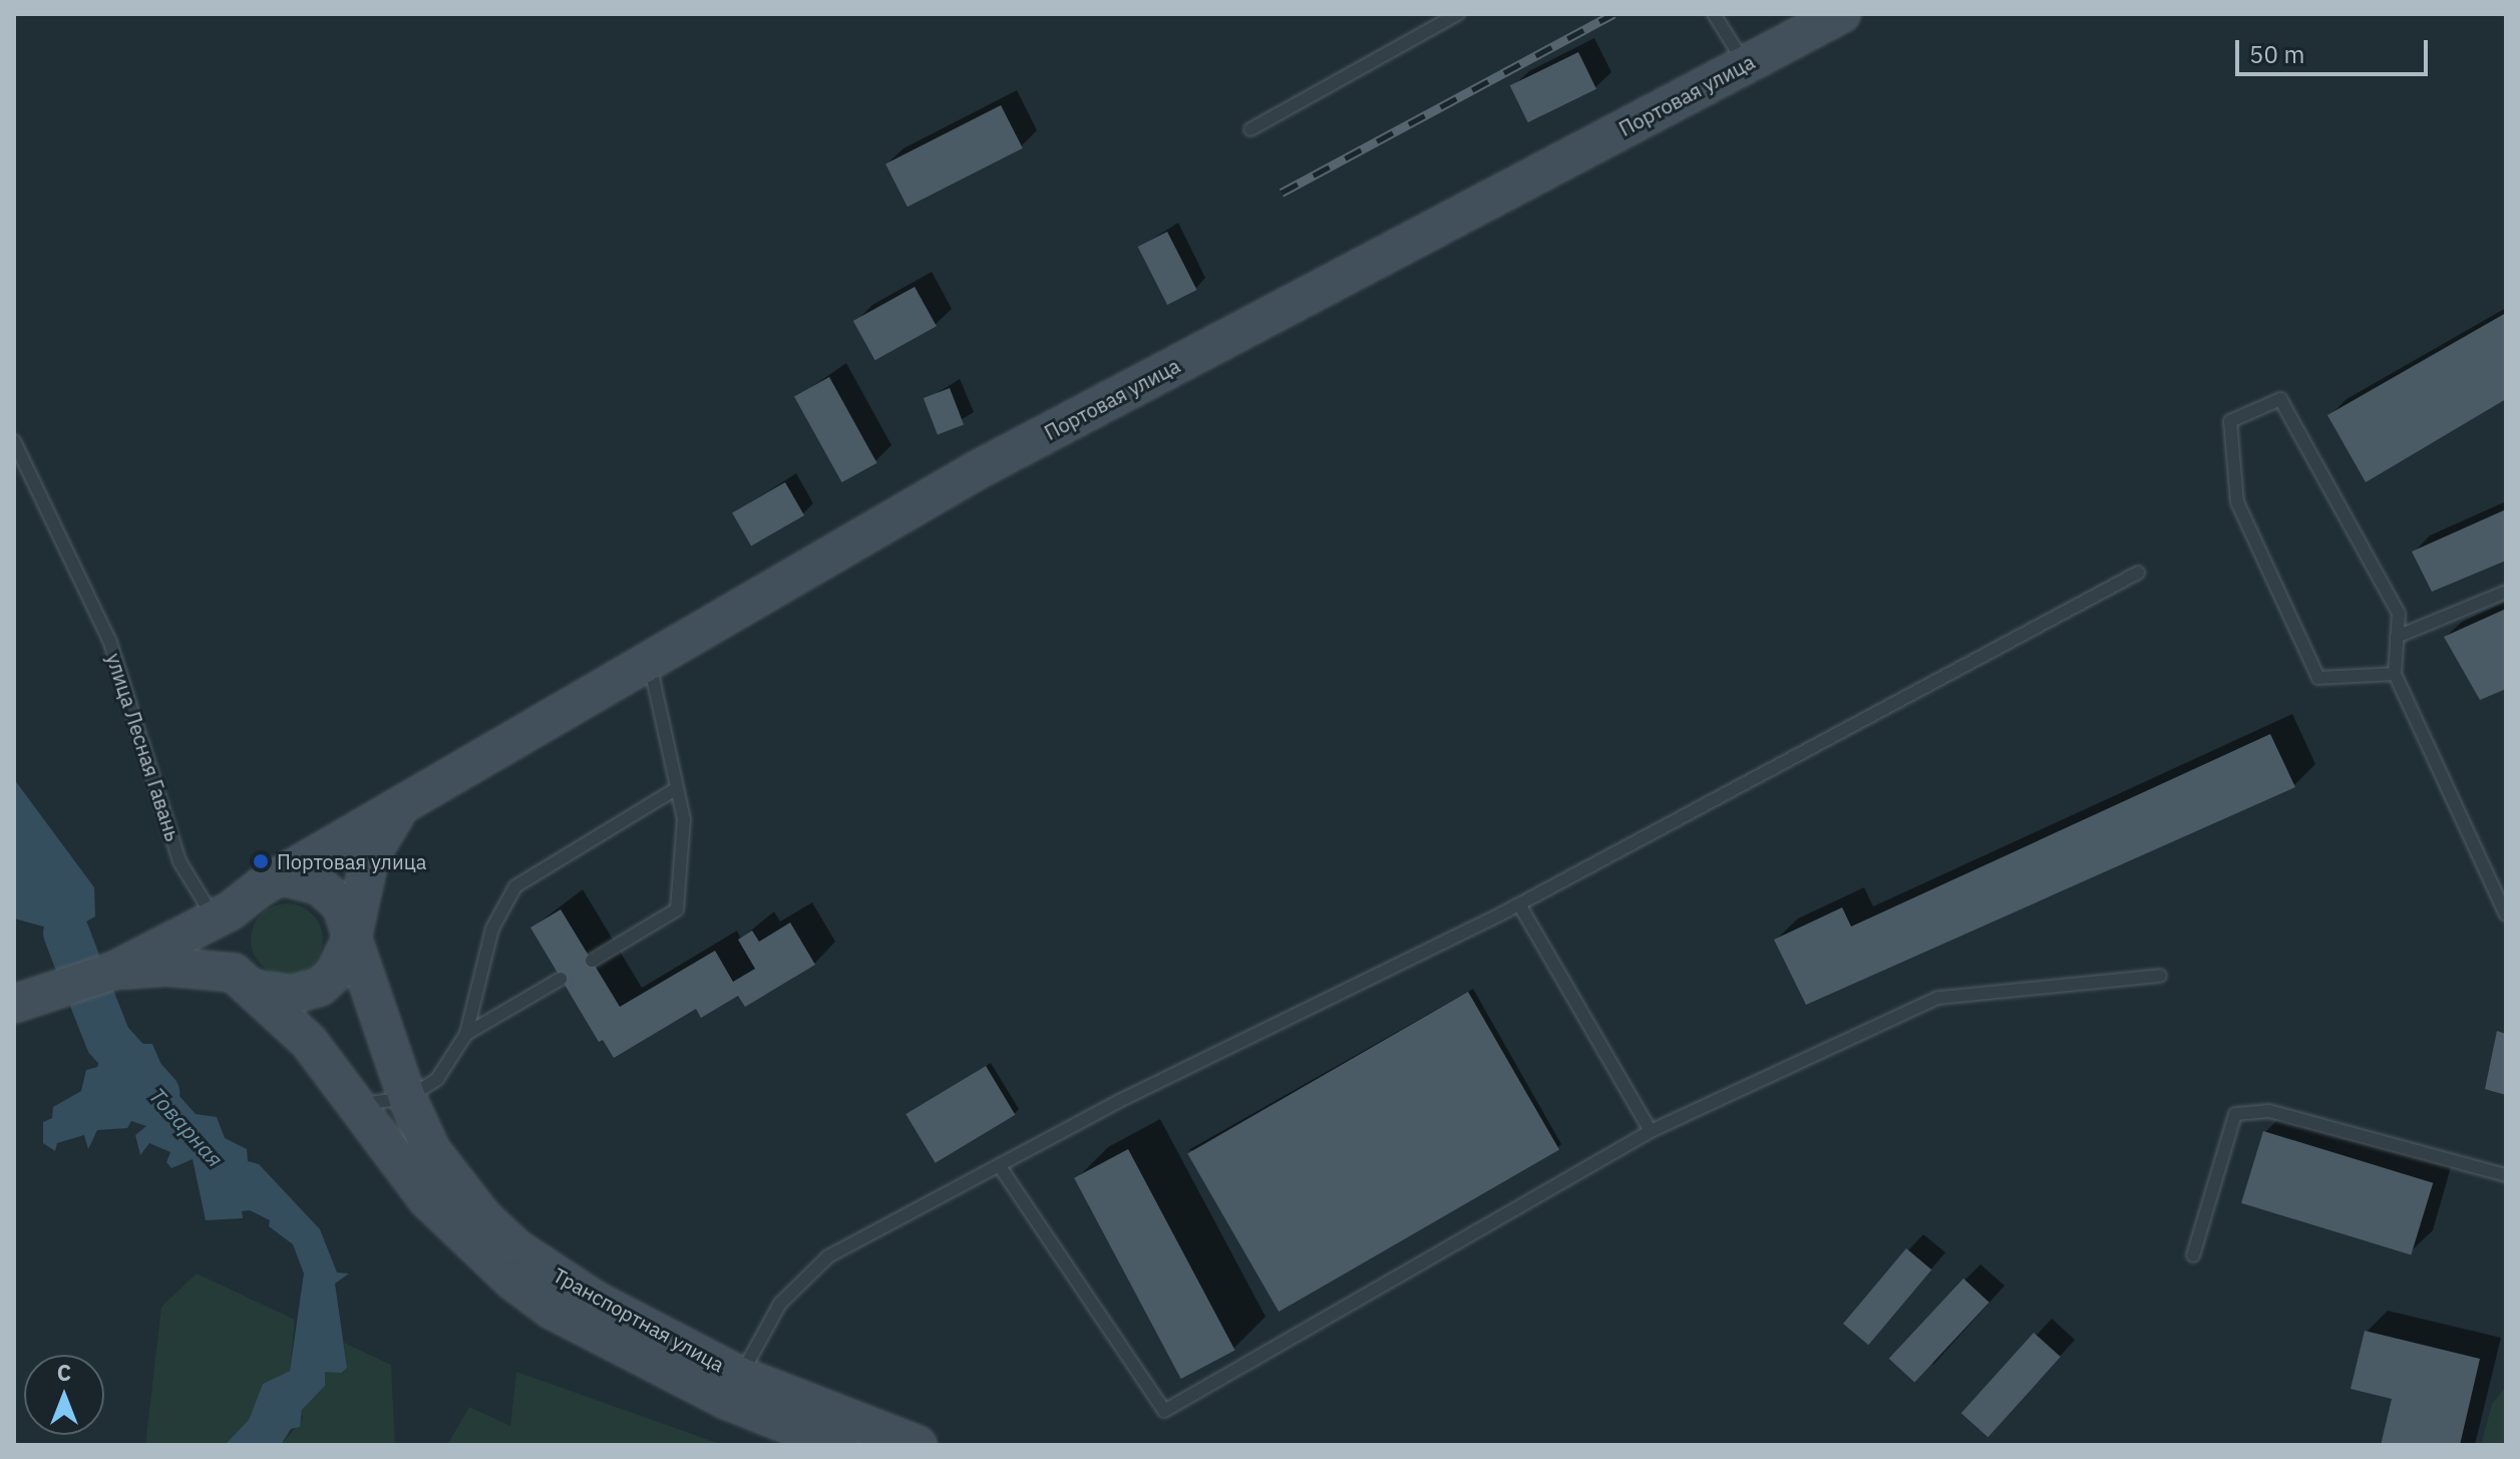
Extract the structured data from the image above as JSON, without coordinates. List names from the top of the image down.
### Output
{
  "streets": {
    "main road": ["Портовая улица", "Транспортная улица"],
    "lane": ["улица Лесная Гавань"]
  },
  "crossings": [
    ["Портовая улица", "улица Лесная Гавань"],
    ["Портовая улица", "Транспортная улица"],
    ["улица Лесная Гавань", "Транспортная улица"]
  ],
  "water": ["Товарная"],
  "places": ["Портовая улица"],
  "scale_bar": "50 m",
  "north": "top"
}
